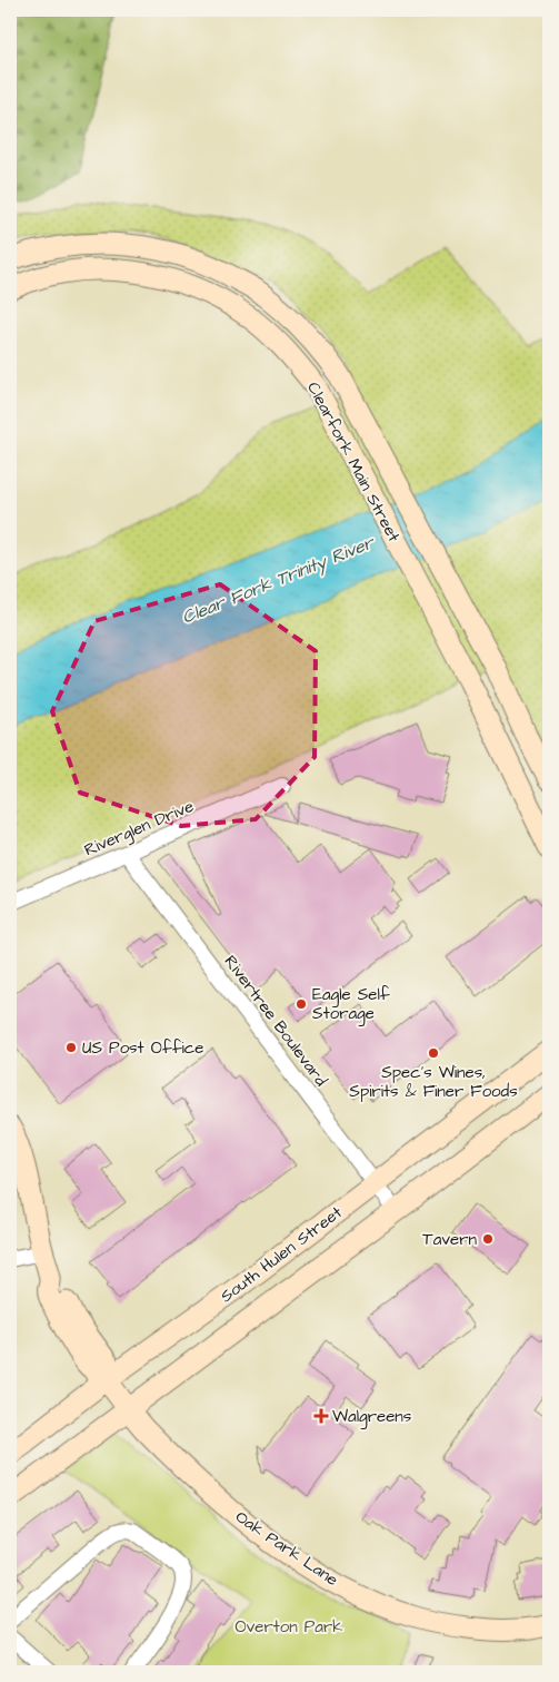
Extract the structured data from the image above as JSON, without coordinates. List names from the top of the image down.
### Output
{
  "streets": {
    "street": [
      "Clearfork Main Street",
      "Riverglen Drive",
      "Rivertree Boulevard",
      "South Hulen Street",
      "Oak Park Lane"
    ]
  },
  "crossings": [
    ["Riverglen Drive", "Rivertree Boulevard"],
    ["Rivertree Boulevard", "South Hulen Street"],
    ["South Hulen Street", "Oak Park Lane"]
  ],
  "water": ["Clear Fork Trinity River"],
  "parks": ["Overton Park"],
  "places": {
    "other": [
      "Eagle Self Storage",
      "US Post Office",
      "Spec's Wines, Spirits & Finer Foods",
      "Tavern"
    ],
    "health": ["Walgreens"]
  }
}
